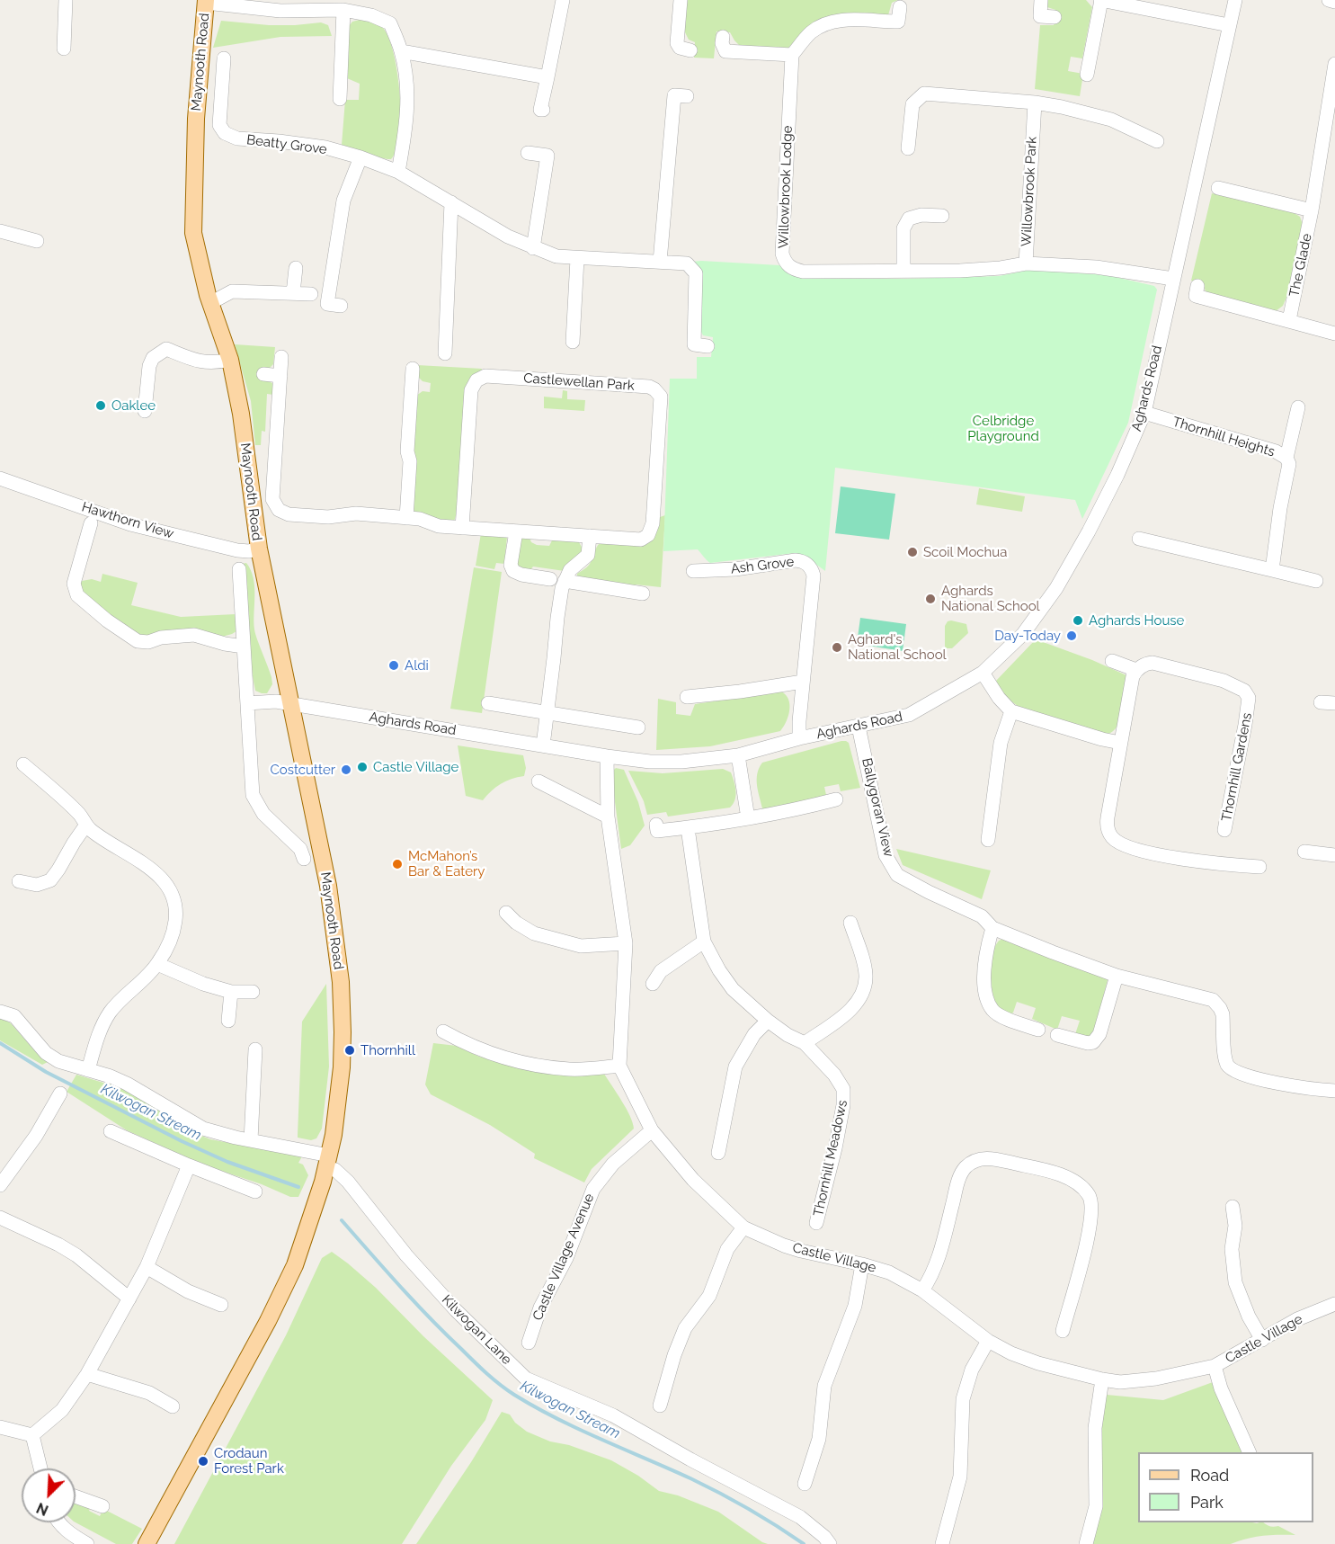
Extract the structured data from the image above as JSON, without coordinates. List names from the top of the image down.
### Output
{
  "streets": {
    "main road": ["Maynooth Road"],
    "street": [
      "Beatty Grove",
      "Willowbrook Lodge",
      "Willowbrook Park",
      "The Glade",
      "Castlewellan Park",
      "Aghards Road",
      "Thornhill Heights",
      "Hawthorn View",
      "Ash Grove",
      "Thornhill Gardens",
      "Ballygoran View",
      "Thornhill Meadows",
      "Castle Village Avenue",
      "Castle Village",
      "Kilwogan Lane"
    ]
  },
  "crossings": [
    ["Maynooth Road", "Aghards Road"],
    ["Maynooth Road", "Hawthorn View"],
    ["Maynooth Road", "Kilwogan Lane"],
    ["Willowbrook Lodge", "Willowbrook Park"],
    ["Willowbrook Park", "Aghards Road"],
    ["Aghards Road", "Thornhill Heights"],
    ["Aghards Road", "Ash Grove"],
    ["Aghards Road", "Ballygoran View"],
    ["Castle Village Avenue", "Castle Village"]
  ],
  "water": ["Kilwogan Stream"],
  "parks": ["Celbridge Playground"],
  "places": [
    "Oaklee",
    "Scoil Mochua",
    "Aghards National School",
    "Aghards House",
    "Day-Today",
    "Aghard's National School",
    "Aldi",
    "Castle Village",
    "Costcutter",
    "McMahon’s Bar & Eatery",
    "Thornhill",
    "Crodaun Forest Park"
  ],
  "legend": ["Road", "Park"],
  "north": "bottom left"
}
